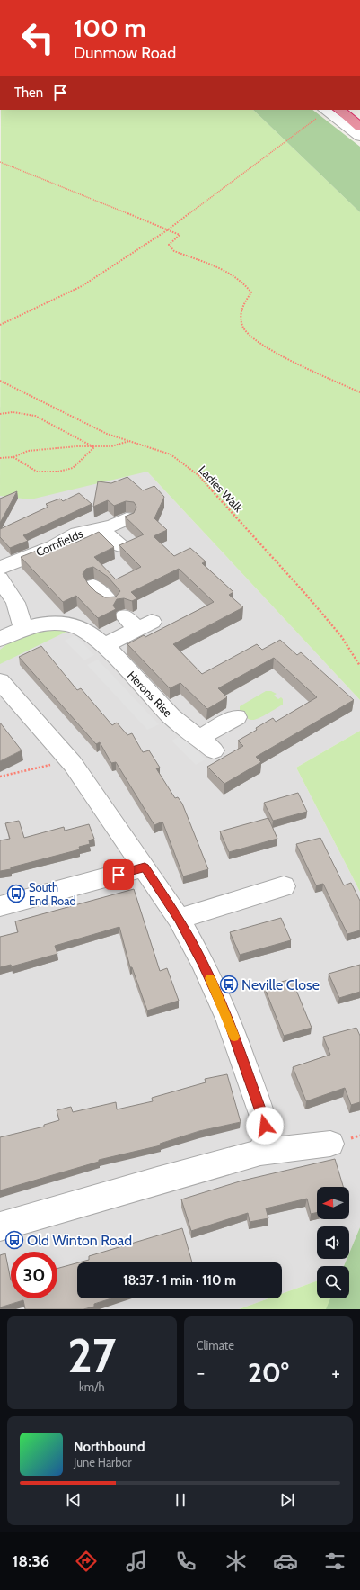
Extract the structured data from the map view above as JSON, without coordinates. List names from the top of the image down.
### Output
{
  "streets": {
    "street": ["Cornfields", "Herons Rise"],
    "path": ["Ladies Walk"]
  },
  "places": {
    "bus stop": ["South End Road", "Neville Close", "Old Winton Road"]
  },
  "north": "left",
  "page": {
    "turn": ["100 m", "Dunmow Road"],
    "then": "Then",
    "limit": "30",
    "trip": "18:37 · 1 min · 110 m",
    "tile": [
      ["27", "km/h"],
      "Climate"
    ],
    "heat": ["−", "20°", "+"],
    "song": ["Northbound", "June Harbor"],
    "tabs": "18:36"
  }
}
